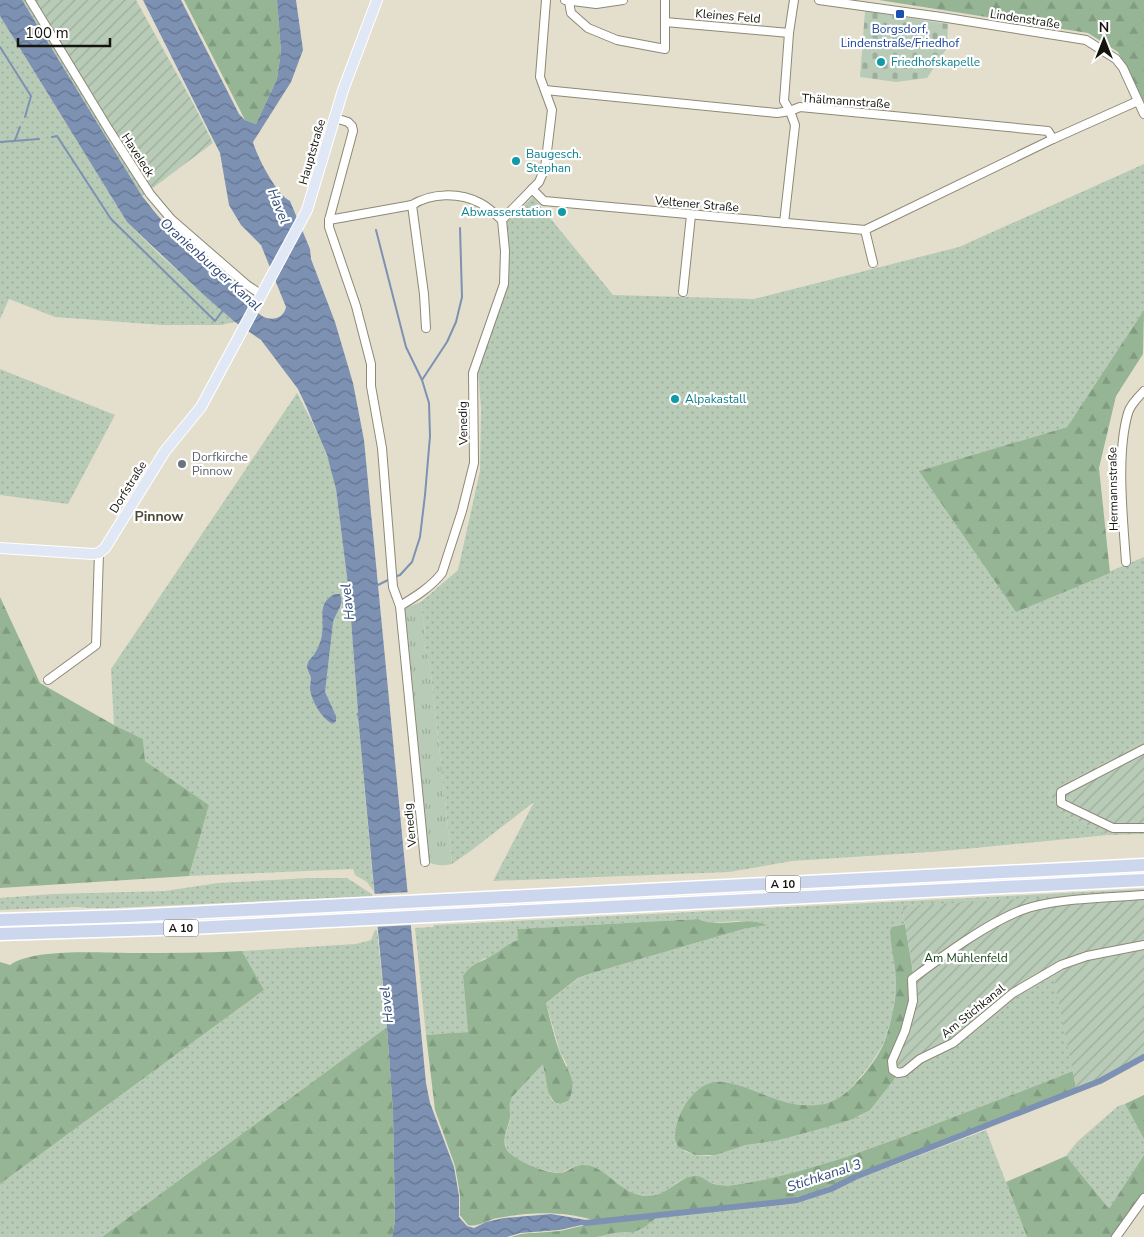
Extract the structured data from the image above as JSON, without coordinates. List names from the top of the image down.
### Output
{
  "streets": {
    "highway": ["A 10"],
    "main road": ["Hauptstraße", "Dorfstraße"],
    "street": [
      "Kleines Feld",
      "Lindenstraße",
      "Thälmannstraße",
      "Haveleck",
      "Veltener Straße",
      "Venedig",
      "Hermannstraße",
      "Am Stichkanal"
    ]
  },
  "crossings": [
    ["Hauptstraße", "Haveleck"],
    ["Hauptstraße", "Venedig"],
    ["Hauptstraße", "Dorfstraße"]
  ],
  "districts": ["Pinnow"],
  "water": ["Havel", "Oranienburger Kanal", "Stichkanal 3"],
  "parks": ["Am Mühlenfeld"],
  "places": {
    "transit": ["Borgsdorf, Lindenstraße/Friedhof"],
    "other": [
      "Friedhofskapelle",
      "Baugesch. Stephan",
      "Abwasserstation",
      "Alpakastall",
      "Dorfkirche Pinnow"
    ]
  },
  "scale_bar": "100 m",
  "north": "top"
}
